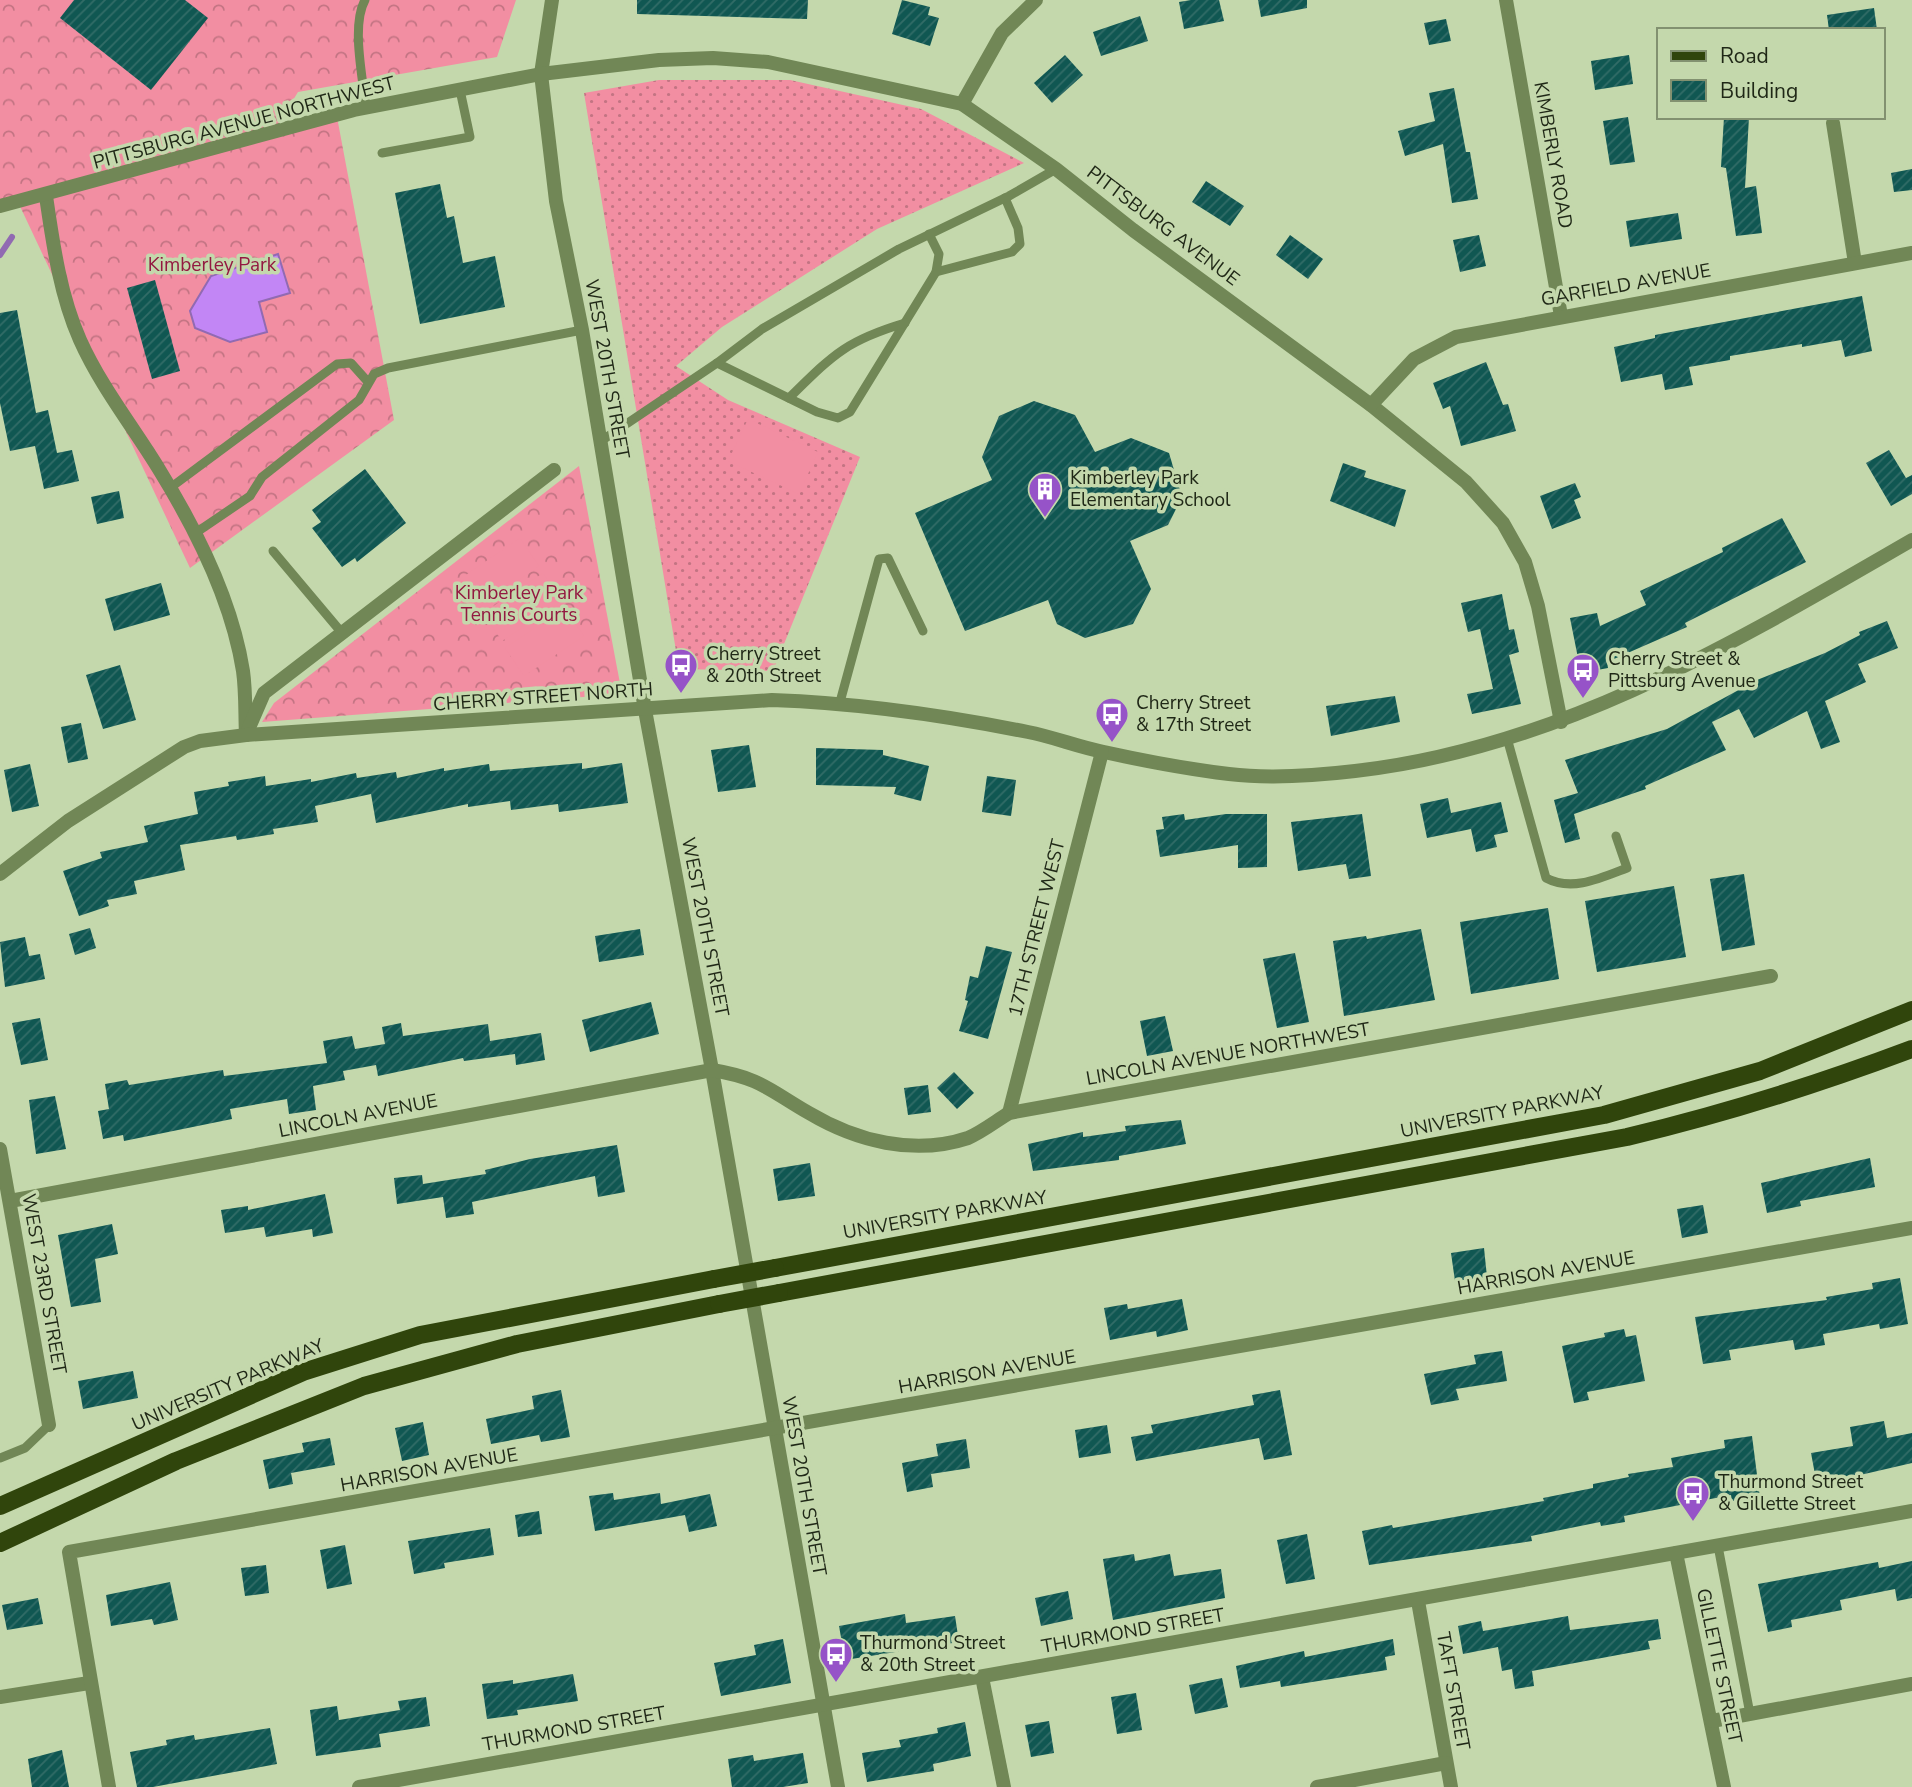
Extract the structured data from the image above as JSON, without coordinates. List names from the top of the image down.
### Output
{
  "streets": {
    "main road": ["UNIVERSITY PARKWAY"],
    "street": [
      "PITTSBURG AVENUE NORTHWEST",
      "KIMBERLY ROAD",
      "PITTSBURG AVENUE",
      "GARFIELD AVENUE",
      "WEST 20TH STREET",
      "CHERRY STREET NORTH",
      "17TH STREET WEST",
      "LINCOLN AVENUE NORTHWEST",
      "LINCOLN AVENUE",
      "HARRISON AVENUE",
      "WEST 23RD STREET",
      "THURMOND STREET",
      "GILLETTE STREET",
      "TAFT STREET"
    ]
  },
  "crossings": [
    ["PITTSBURG AVENUE NORTHWEST", "PITTSBURG AVENUE"],
    ["PITTSBURG AVENUE NORTHWEST", "WEST 20TH STREET"],
    ["KIMBERLY ROAD", "GARFIELD AVENUE"],
    ["PITTSBURG AVENUE", "GARFIELD AVENUE"],
    ["PITTSBURG AVENUE", "WEST 20TH STREET"],
    ["PITTSBURG AVENUE", "CHERRY STREET NORTH"],
    ["WEST 20TH STREET", "CHERRY STREET NORTH"],
    ["WEST 20TH STREET", "LINCOLN AVENUE NORTHWEST"],
    ["WEST 20TH STREET", "LINCOLN AVENUE"],
    ["WEST 20TH STREET", "HARRISON AVENUE"],
    ["WEST 20TH STREET", "THURMOND STREET"],
    ["CHERRY STREET NORTH", "17TH STREET WEST"],
    ["17TH STREET WEST", "LINCOLN AVENUE NORTHWEST"],
    ["LINCOLN AVENUE NORTHWEST", "LINCOLN AVENUE"],
    ["LINCOLN AVENUE", "WEST 23RD STREET"],
    ["THURMOND STREET", "GILLETTE STREET"],
    ["THURMOND STREET", "TAFT STREET"]
  ],
  "parks": ["Kimberley Park", "Kimberley Park Tennis Courts"],
  "places": {
    "building": ["Kimberley Park Elementary School"],
    "bus stop": [
      "Cherry Street & 20th Street",
      "Cherry Street & Pittsburg Avenue",
      "Cherry Street & 17th Street",
      "Thurmond Street & Gillette Street",
      "Thurmond Street & 20th Street"
    ]
  },
  "legend": ["Road", "Building"]
}
